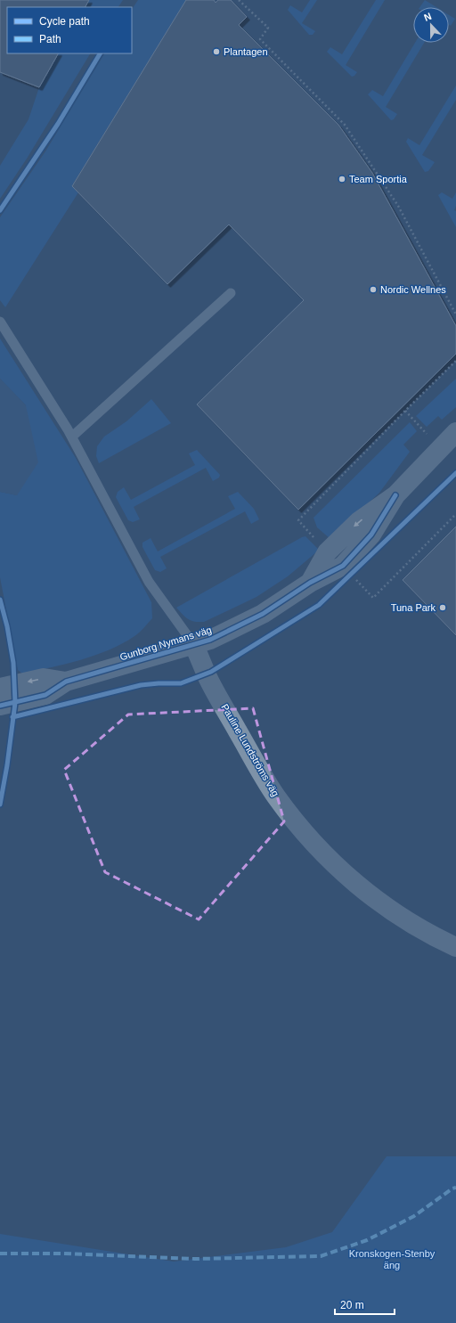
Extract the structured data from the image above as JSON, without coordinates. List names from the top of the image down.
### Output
{
  "streets": {
    "street": ["Gunborg Nymans väg", "Pauline Lundströms väg"]
  },
  "crossings": [
    ["Gunborg Nymans väg", "Pauline Lundströms väg"]
  ],
  "parks": ["Kronskogen-Stenby äng"],
  "places": [
    "Plantagen",
    "Team Sportia",
    "Nordic Wellnes",
    "Tuna Park"
  ],
  "legend": ["Cycle path", "Path"],
  "scale_bar": "20 m",
  "north": "top"
}
